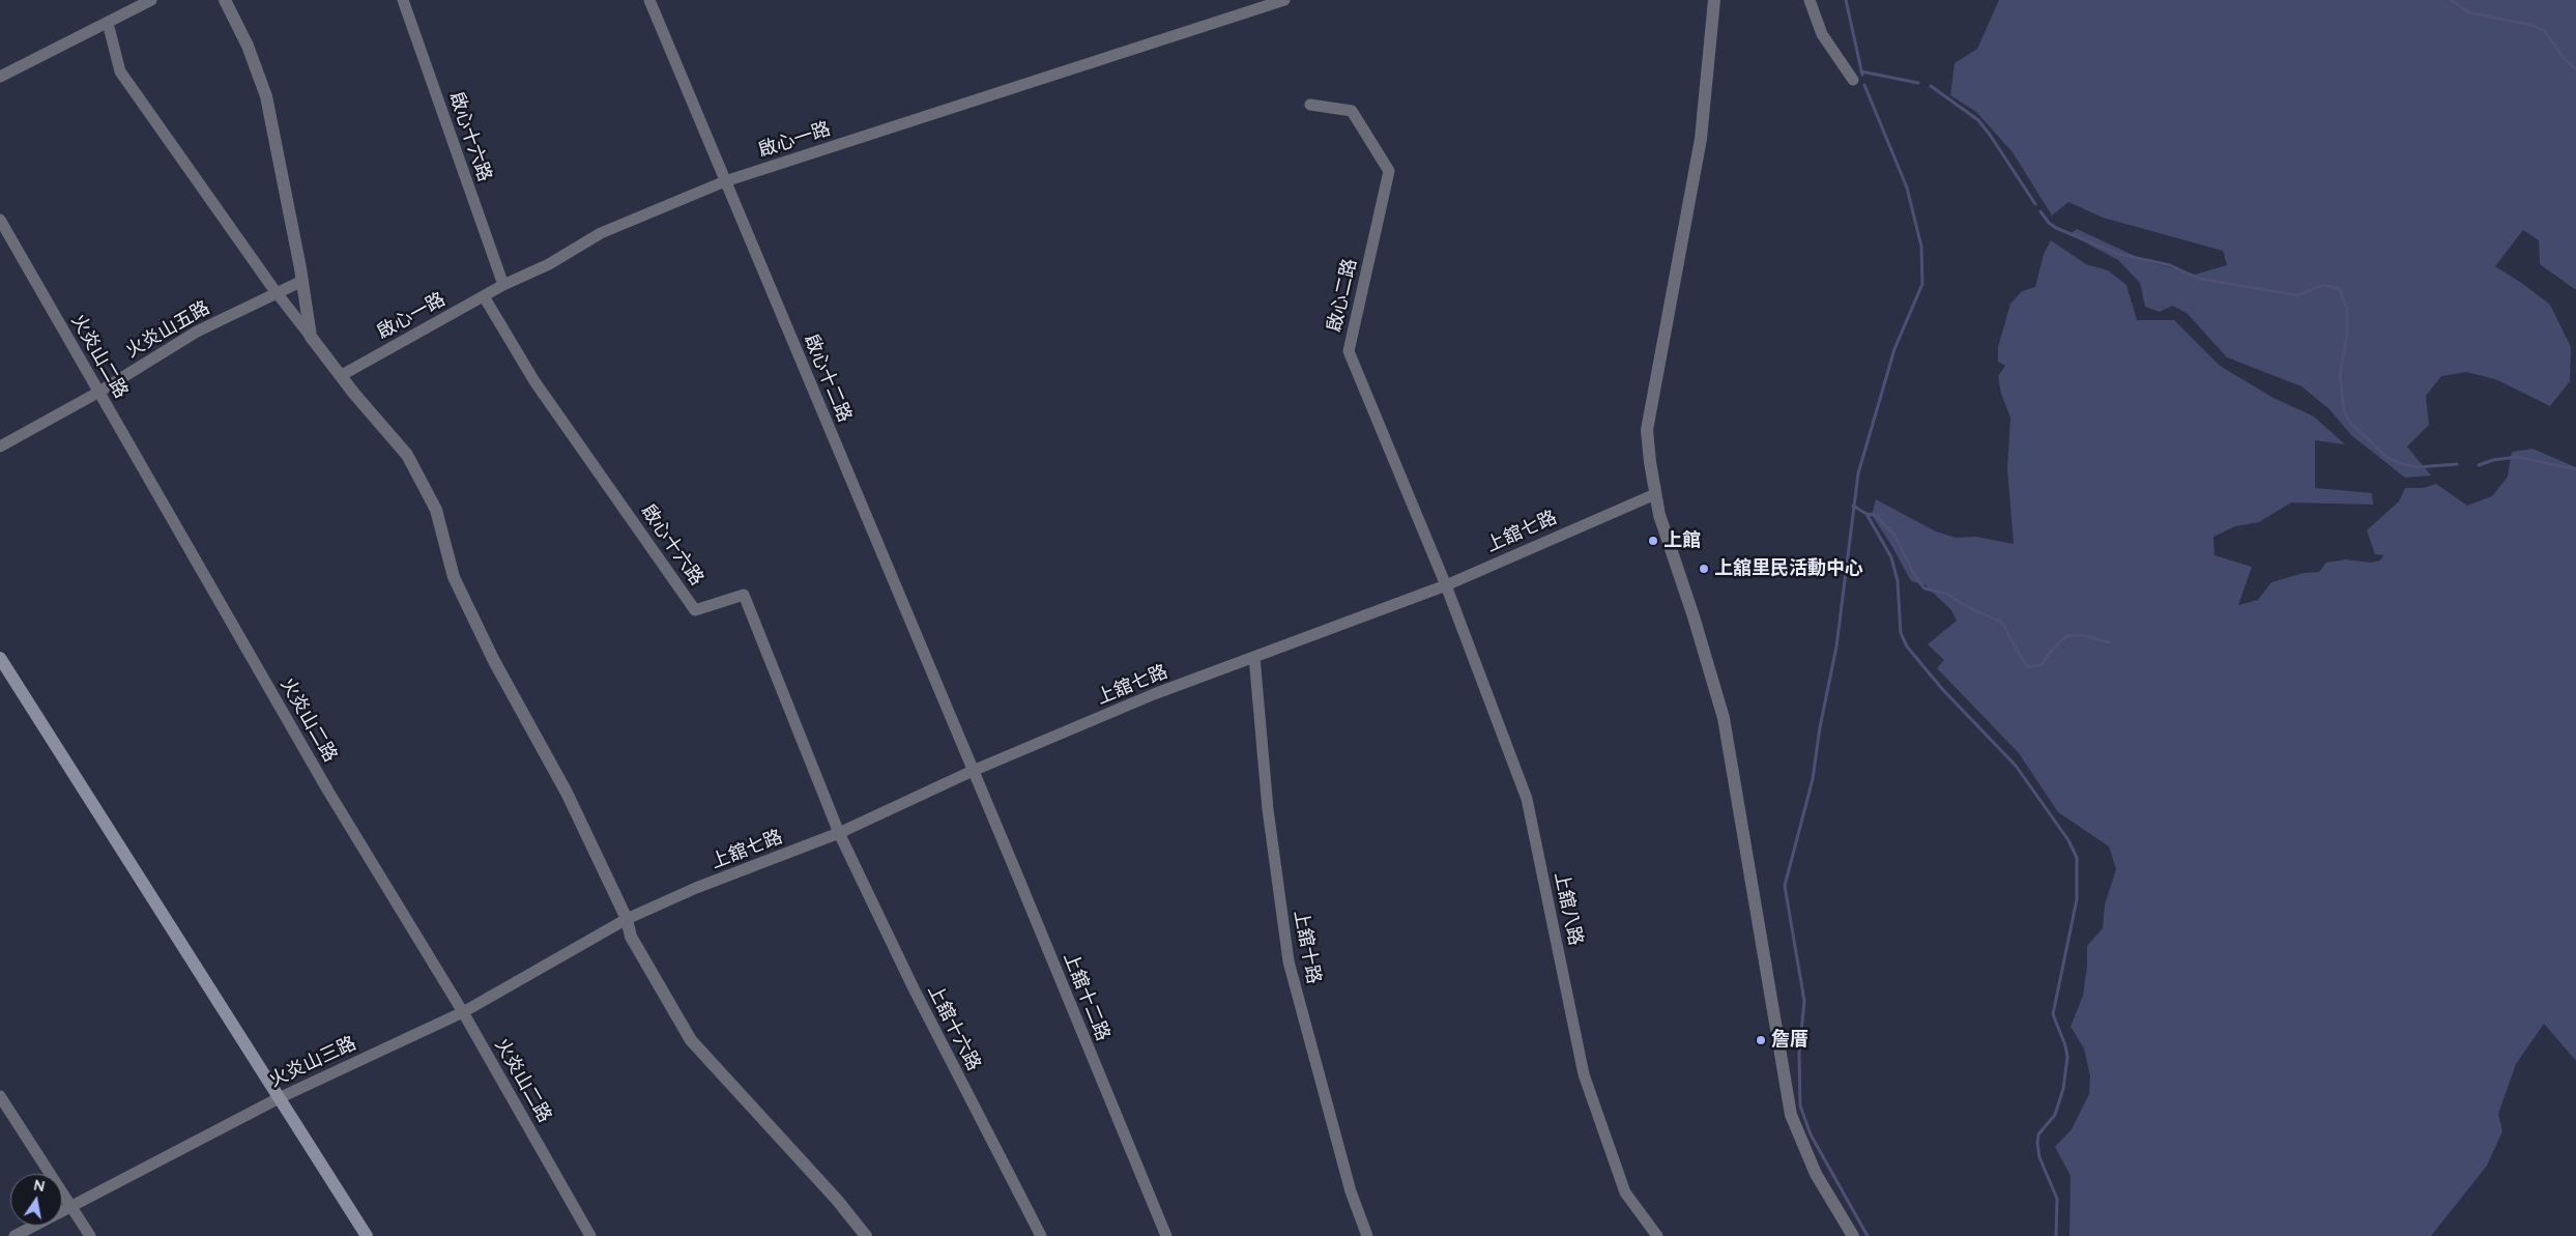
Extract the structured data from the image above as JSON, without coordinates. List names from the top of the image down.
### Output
{
  "streets": {
    "street": [
      "啟心十六路",
      "啟心一路",
      "啟心二路",
      "火炎山五路",
      "火炎山二路",
      "啟心十二路",
      "上舘七路",
      "上舘八路",
      "上舘十路",
      "上舘十二路",
      "上舘十六路",
      "火炎山三路"
    ]
  },
  "crossings": [
    ["啟心十六路", "啟心一路"],
    ["啟心十六路", "上舘七路"],
    ["啟心十六路", "上舘十六路"],
    ["啟心一路", "啟心十二路"],
    ["啟心二路", "上舘七路"],
    ["啟心二路", "上舘八路"],
    ["火炎山五路", "火炎山二路"],
    ["火炎山二路", "火炎山三路"],
    ["啟心十二路", "上舘七路"],
    ["啟心十二路", "上舘十二路"],
    ["上舘七路", "上舘八路"],
    ["上舘七路", "上舘十路"],
    ["上舘七路", "上舘十二路"],
    ["上舘七路", "上舘十六路"],
    ["上舘七路", "火炎山三路"]
  ],
  "places": ["上館", "上舘里民活動中心", "詹厝"],
  "north": "top"
}
